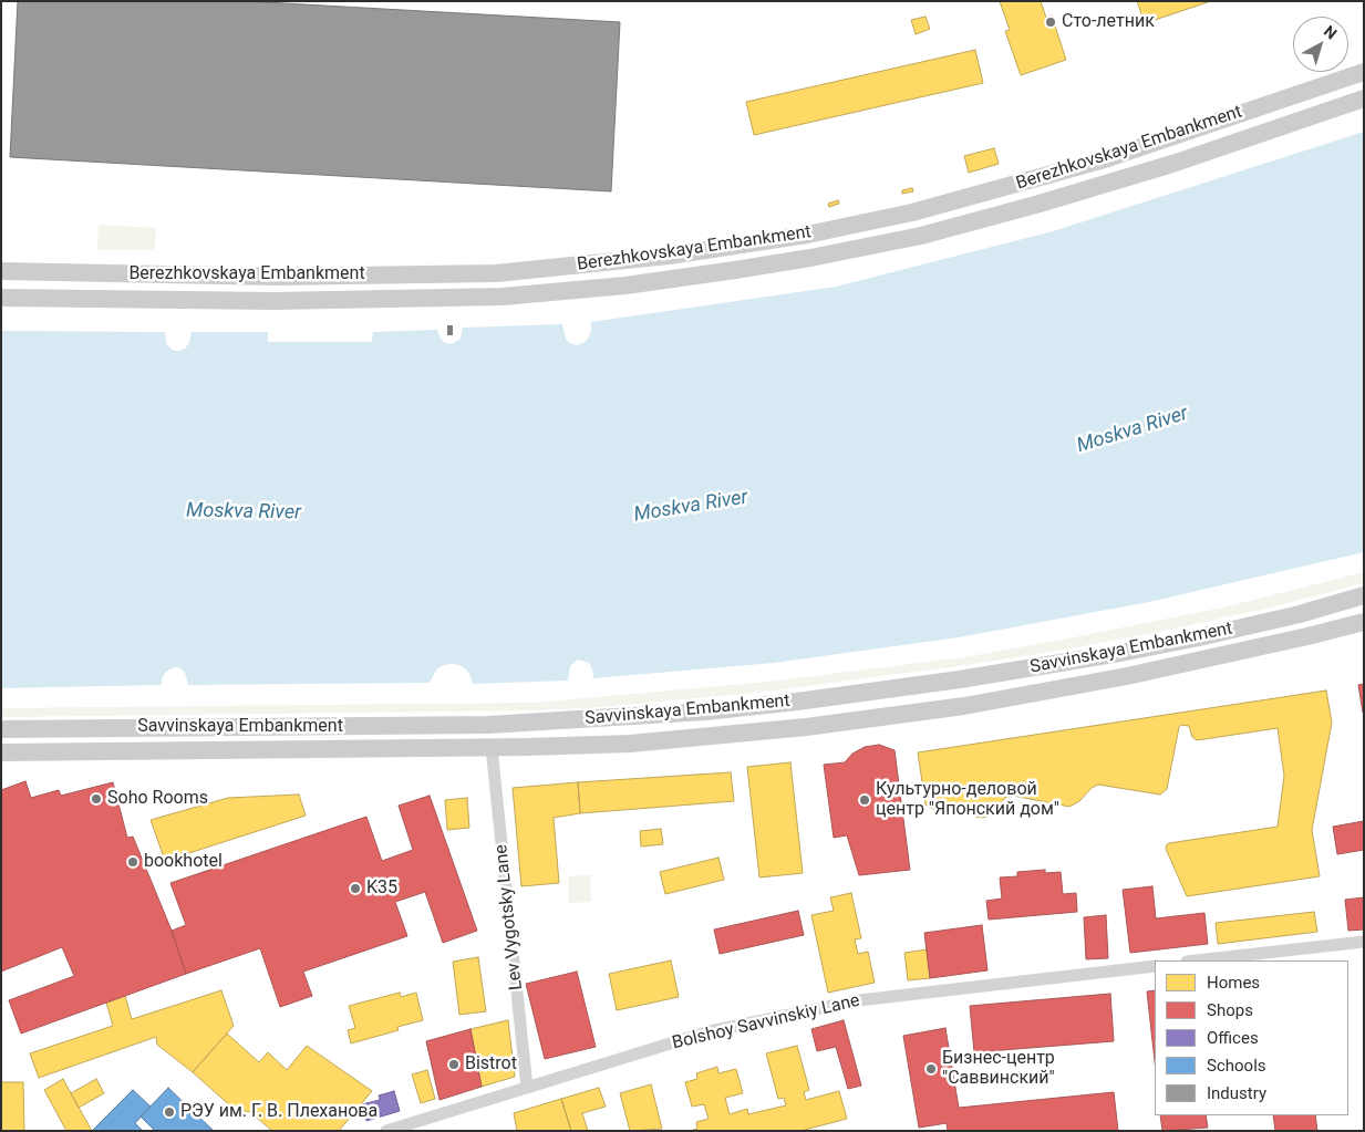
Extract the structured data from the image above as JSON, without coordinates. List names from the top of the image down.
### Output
{
  "streets": {
    "main road": ["Berezhkovskaya Embankment", "Savvinskaya Embankment"],
    "street": ["Lev Vygotsky Lane", "Bolshoy Savvinskiy Lane"]
  },
  "crossings": [
    ["Savvinskaya Embankment", "Lev Vygotsky Lane"],
    ["Lev Vygotsky Lane", "Bolshoy Savvinskiy Lane"]
  ],
  "water": ["Moskva River"],
  "places": [
    "Сто-летник",
    "Soho Rooms",
    "Культурно-деловой центр \"Японский дом\"",
    "bookhotel",
    "K35",
    "Bistrot",
    "Бизнес-центр \"Саввинский\"",
    "РЭУ им. Г. В. Плеханова"
  ],
  "legend": [
    "Homes",
    "Shops",
    "Offices",
    "Schools",
    "Industry"
  ],
  "north": "top right"
}
